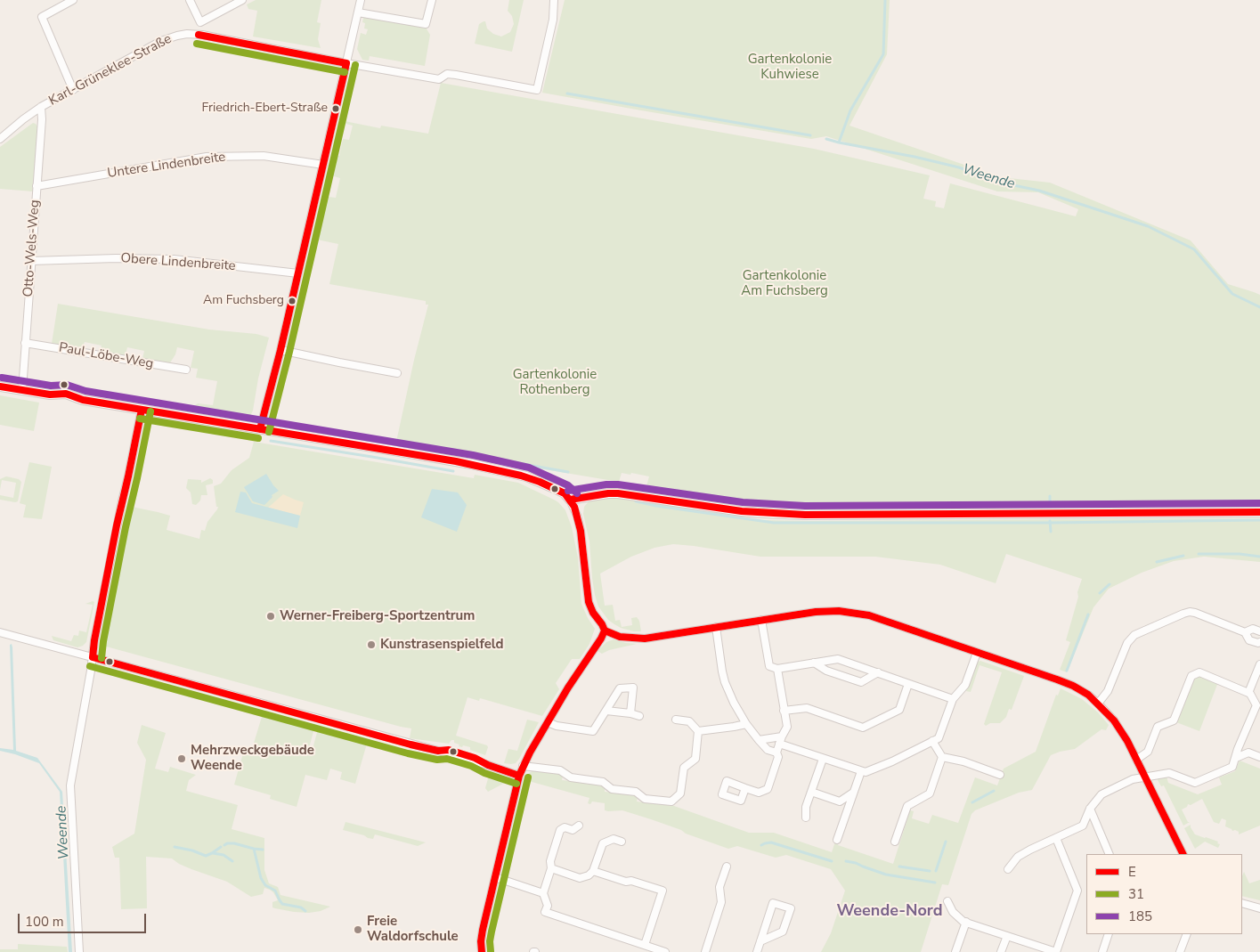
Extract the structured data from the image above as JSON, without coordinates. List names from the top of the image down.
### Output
{
  "streets": {
    "street": [
      "Karl-Grüneklee-Straße",
      "Untere Lindenbreite",
      "Otto-Wels-Weg",
      "Obere Lindenbreite",
      "Paul-Löbe-Weg"
    ]
  },
  "crossings": [
    ["Karl-Grüneklee-Straße", "Otto-Wels-Weg"],
    ["Untere Lindenbreite", "Otto-Wels-Weg"],
    ["Otto-Wels-Weg", "Obere Lindenbreite"],
    ["Otto-Wels-Weg", "Paul-Löbe-Weg"]
  ],
  "districts": ["Weende-Nord"],
  "water": ["Weende"],
  "parks": ["Gartenkolonie Kuhwiese", "Gartenkolonie Am Fuchsberg", "Gartenkolonie Rothenberg"],
  "places": [
    "Friedrich-Ebert-Straße",
    "Am Fuchsberg",
    "Werner-Freiberg-Sportzentrum",
    "Kunstrasenspielfeld",
    "Mehrzweckgebäude Weende",
    "Freie Waldorfschule"
  ],
  "lines": ["transit line E", "transit line 31", "transit line 185"],
  "legend": ["E", "31", "185"],
  "scale_bar": "100 m"
}
